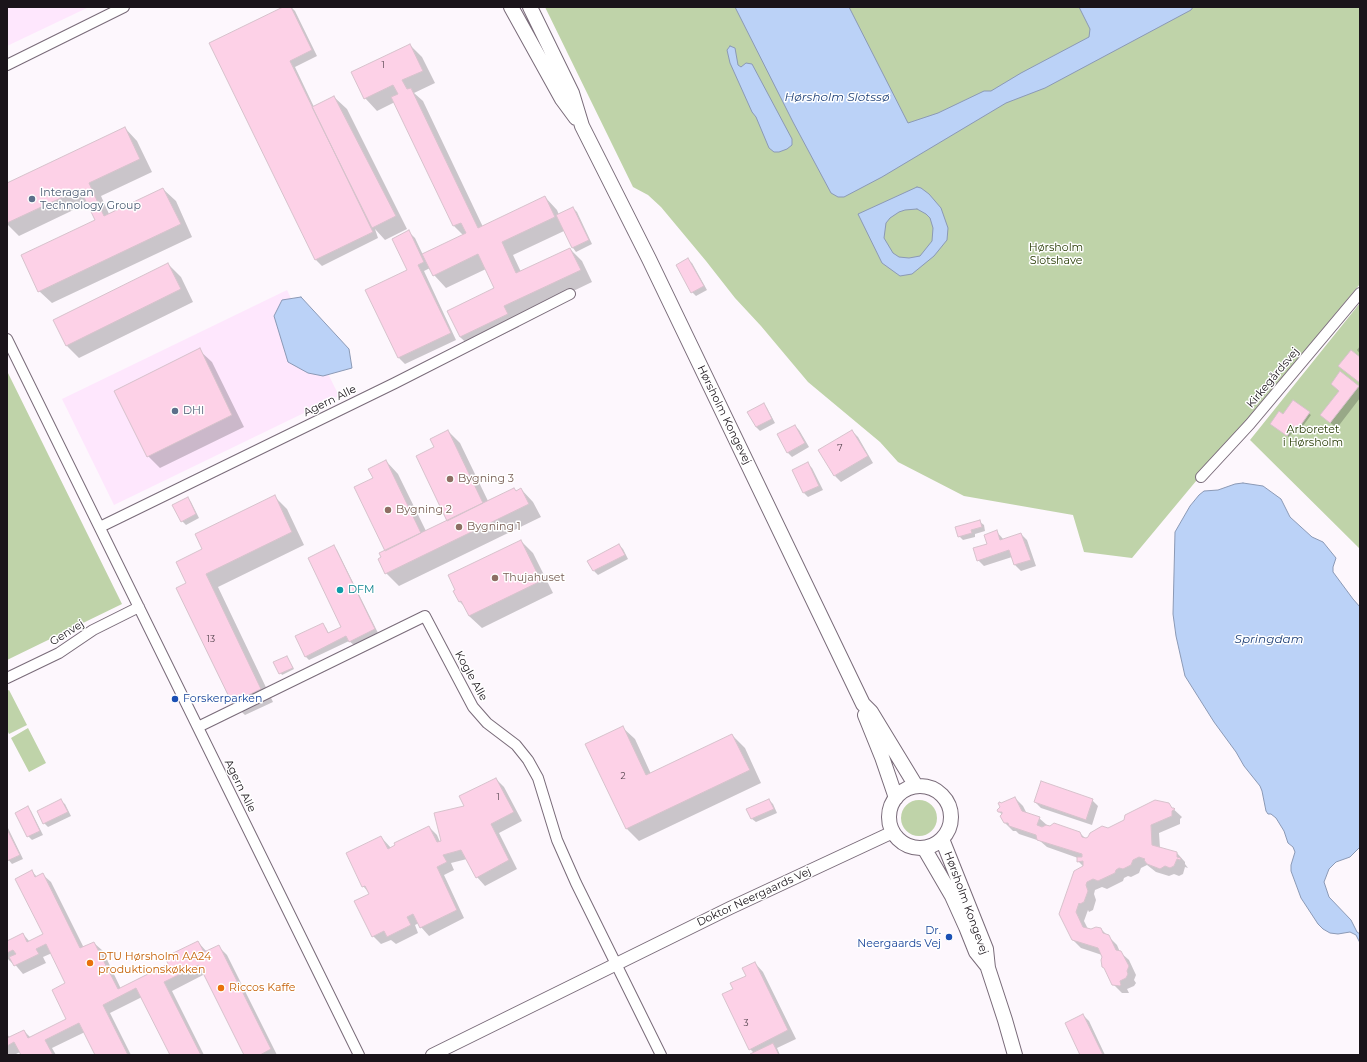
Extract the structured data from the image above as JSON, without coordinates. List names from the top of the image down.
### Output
{
  "streets": {
    "main road": ["Hørsholm Kongevej"],
    "street": [
      "Kirkegårdsvej",
      "Agern Alle",
      "Genvej",
      "Kogle Alle",
      "Doktor Neergaards Vej"
    ]
  },
  "crossings": [
    ["Agern Alle", "Genvej"],
    ["Agern Alle", "Kogle Alle"],
    ["Hørsholm Kongevej", "Doktor Neergaards Vej"],
    ["Kogle Alle", "Doktor Neergaards Vej"]
  ],
  "water": ["Hørsholm Slotssø", "Springdam"],
  "parks": ["Hørsholm Slotshave", "Arboretet i Hørsholm"],
  "places": [
    "Interagan Technology Group",
    "DHI",
    "Bygning 3",
    "Bygning 2",
    "Bygning 1",
    "Thujahuset",
    "DFM",
    "Forskerparken",
    "Dr. Neergaards Vej",
    "DTU Hørsholm AA24 produktionskøkken",
    "Riccos Kaffe"
  ],
  "house_numbers": [
    "1",
    "7",
    "13",
    "2",
    "1",
    "3"
  ]
}
